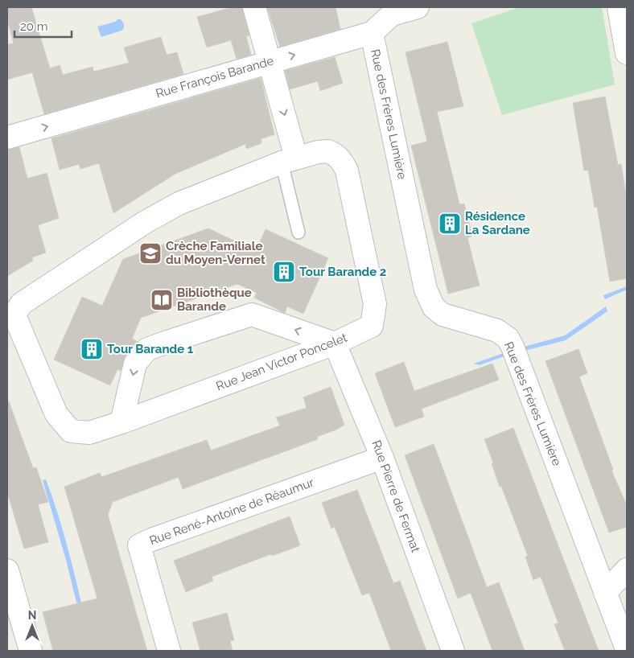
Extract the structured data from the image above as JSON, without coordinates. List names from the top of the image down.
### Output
{
  "streets": {
    "street": [
      "Rue François Barande",
      "Rue des Frères Lumière",
      "Rue Jean Victor Poncelet",
      "Rue Pierre de Fermat",
      "Rue René-Antoine de Réaumur"
    ]
  },
  "crossings": [
    ["Rue François Barande", "Rue des Frères Lumière"],
    ["Rue Jean Victor Poncelet", "Rue Pierre de Fermat"],
    ["Rue Pierre de Fermat", "Rue René-Antoine de Réaumur"]
  ],
  "one_way": ["Rue François Barande"],
  "places": {
    "building": ["Résidence La Sardane", "Tour Barande 2", "Tour Barande 1"],
    "school or university": ["Crèche Familiale du Moyen-Vernet"],
    "library": ["Bibliothèque Barande"]
  },
  "scale_bar": "20 m",
  "north": "top"
}
